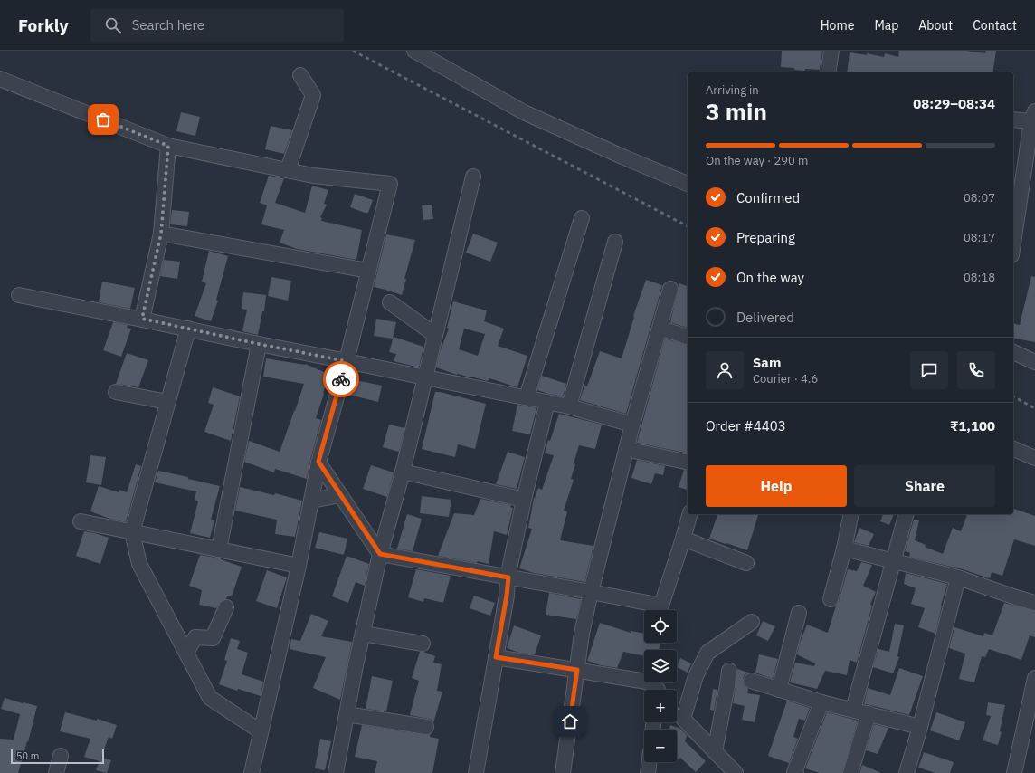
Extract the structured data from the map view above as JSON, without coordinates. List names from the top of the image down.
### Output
{
  "scale_bar": "50 m",
  "page": {
    "header": "Forkly",
    "search": "Search here",
    "nav": [
      "Home",
      "Map",
      "About",
      "Contact"
    ],
    "heading": ["3 min", "Arriving in", "08:29–08:34"],
    "panel": [
      "Sam",
      "Courier · 4.6",
      "Order #4403",
      "₹1,100"
    ],
    "bar": "On the way · 290 m",
    "list": [
      ["Confirmed", "08:07"],
      ["Preparing", "08:17"],
      ["On the way", "08:18"],
      "Delivered"
    ],
    "buttons": ["Help", "Share"],
    "map_buttons": ["+", "−"],
    "scale": "50 m"
  }
}
